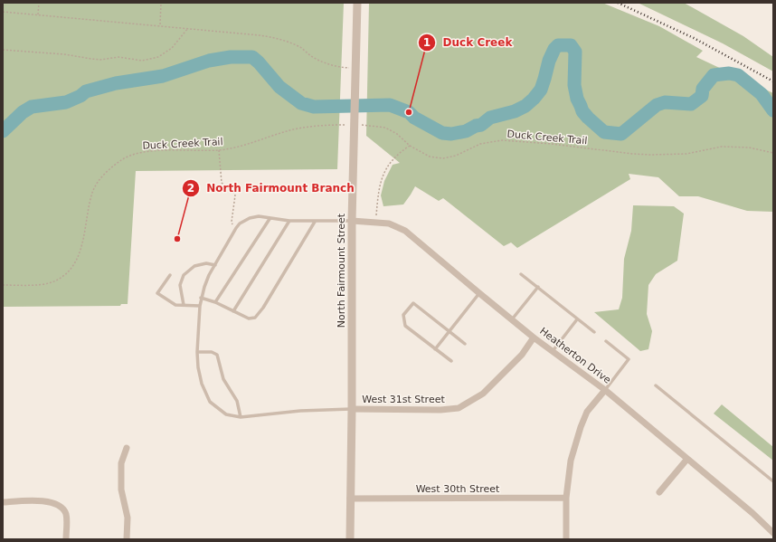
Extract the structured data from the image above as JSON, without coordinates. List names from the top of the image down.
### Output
{
  "streets": {
    "street": [
      "North Fairmount Street",
      "Heatherton Drive",
      "West 31st Street",
      "West 30th Street"
    ],
    "path": ["Duck Creek Trail"]
  },
  "crossings": [
    ["North Fairmount Street", "Heatherton Drive"],
    ["North Fairmount Street", "West 31st Street"],
    ["North Fairmount Street", "West 30th Street"],
    ["Heatherton Drive", "West 31st Street"]
  ],
  "places": ["Duck Creek", "North Fairmount Branch"]
}
